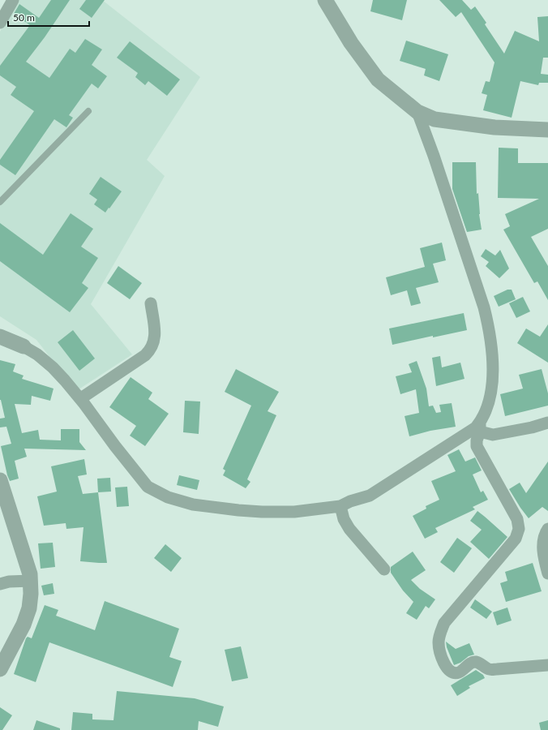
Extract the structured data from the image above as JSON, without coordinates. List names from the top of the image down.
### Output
{
  "scale_bar": "50 m"
}
